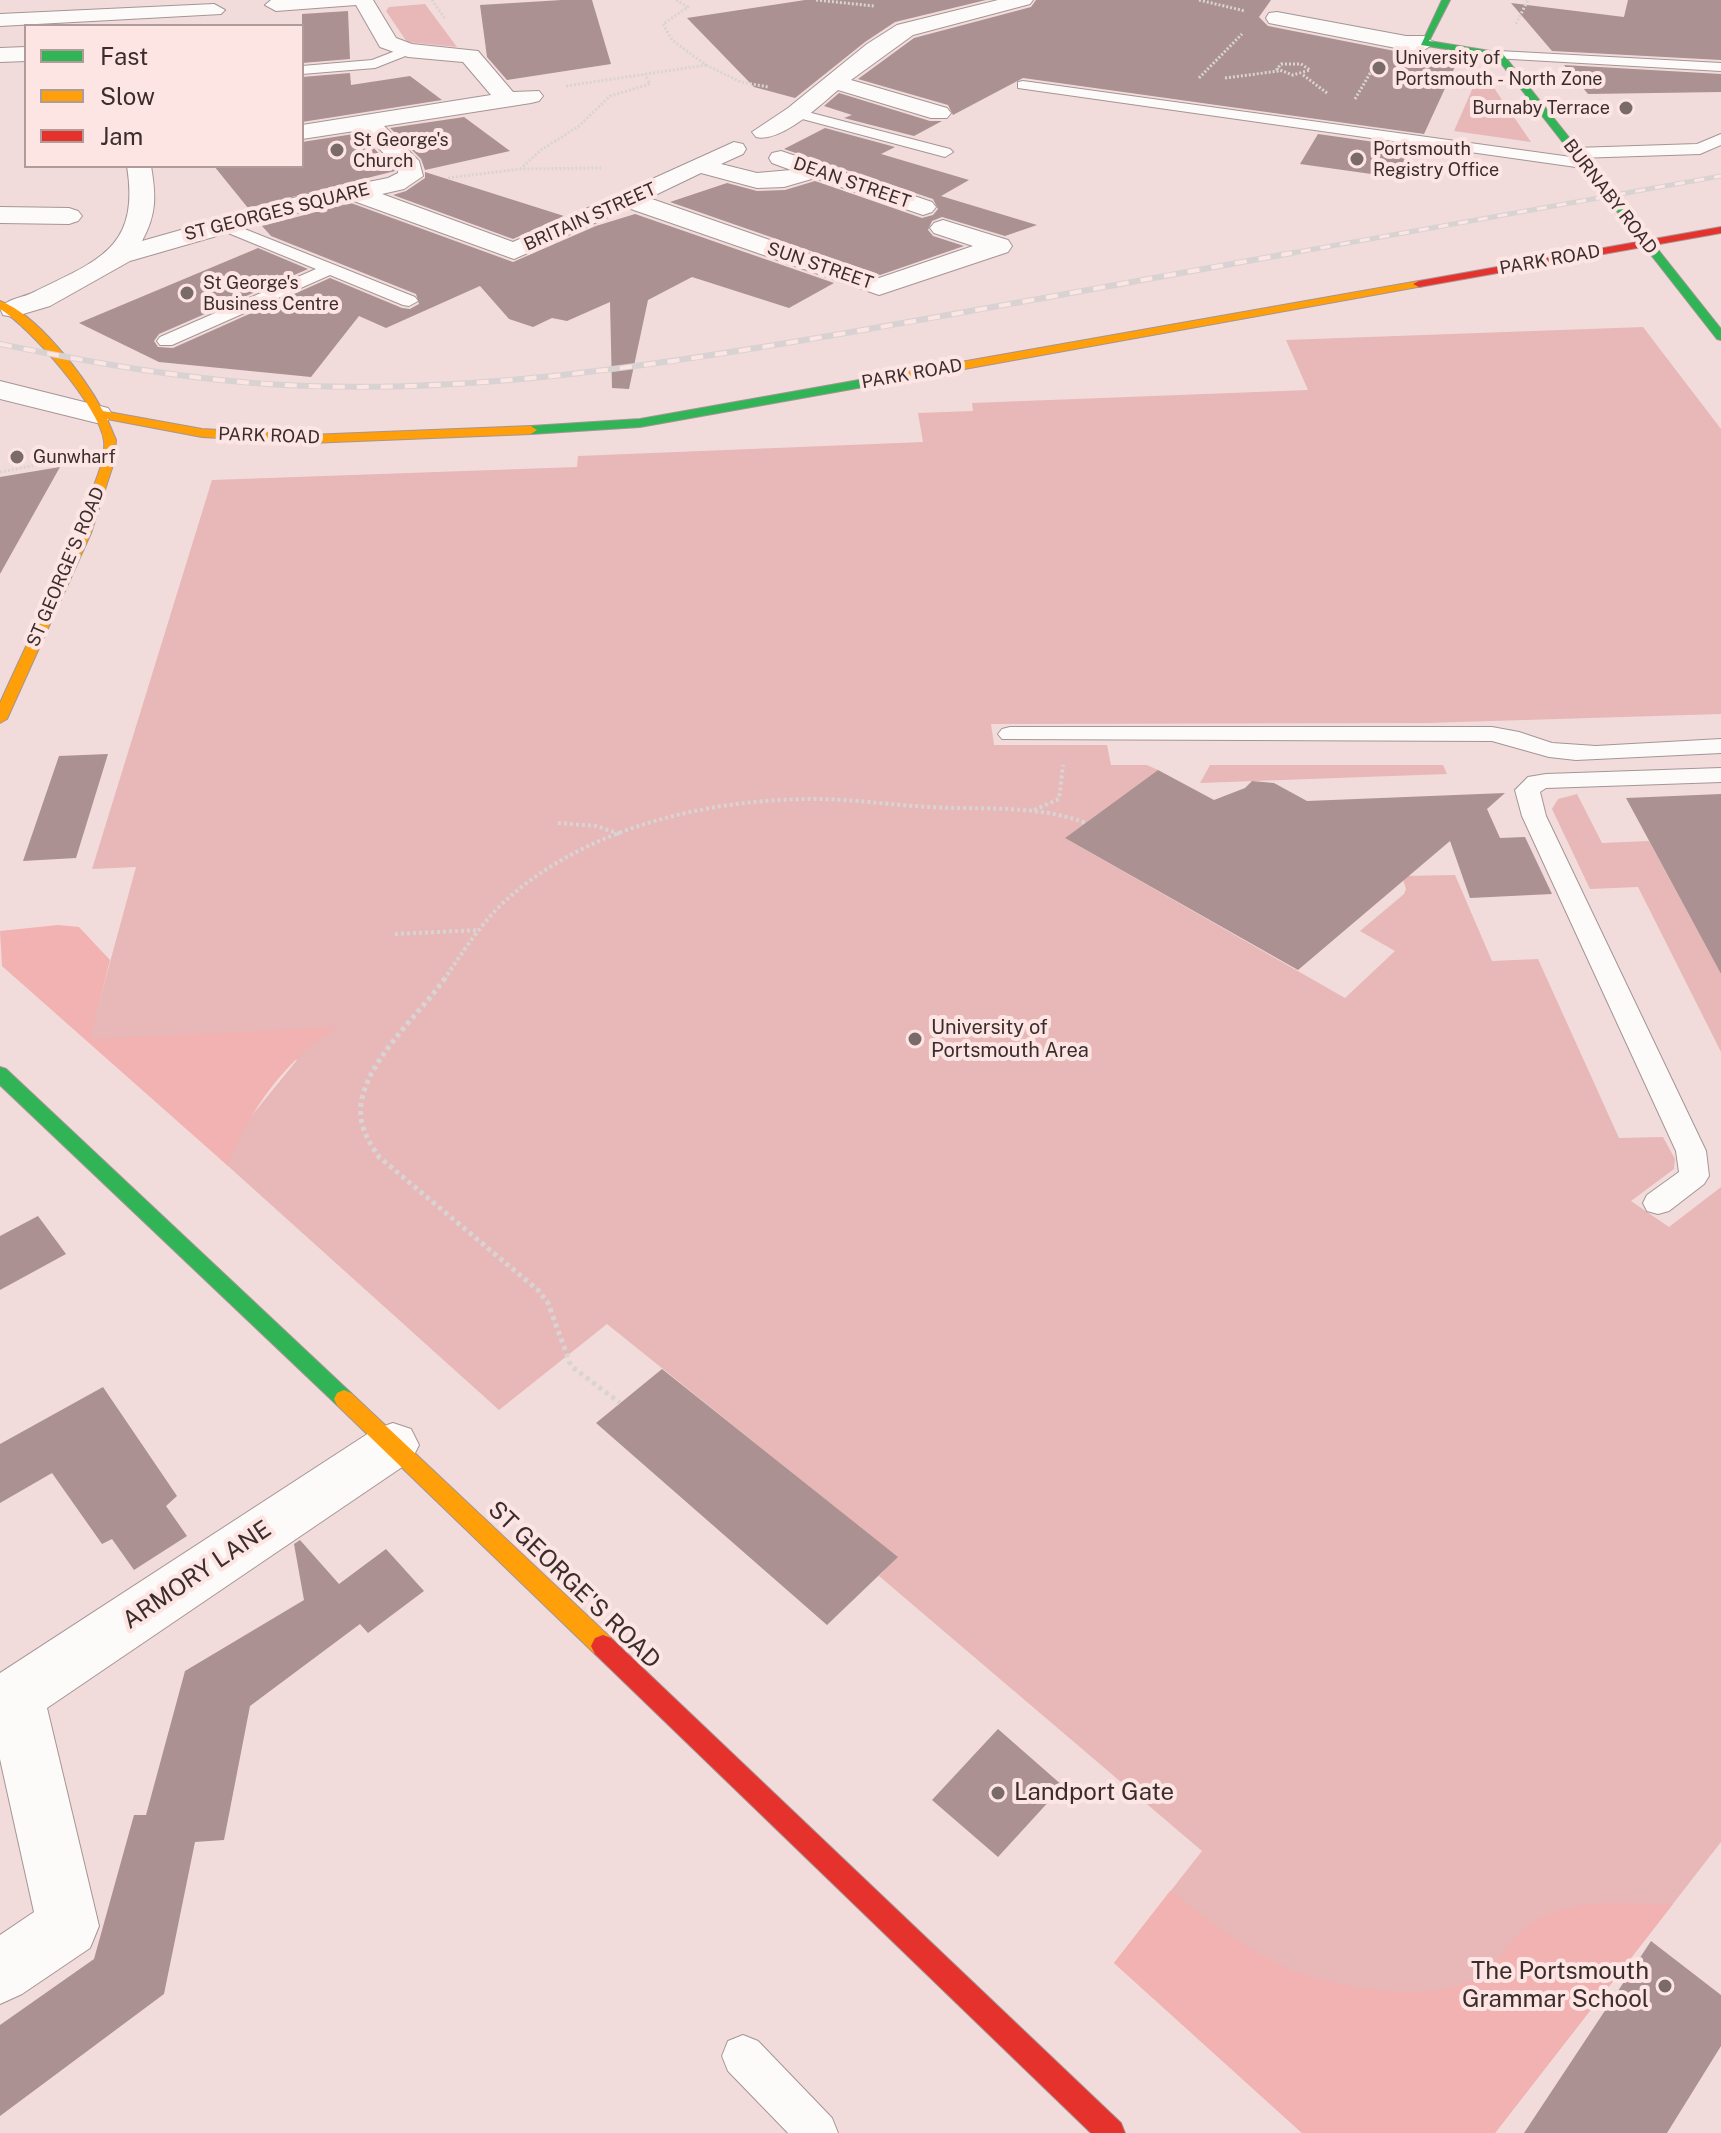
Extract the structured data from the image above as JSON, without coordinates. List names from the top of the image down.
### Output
{
  "streets": {
    "street": [
      "DEAN STREET",
      "BURNABY ROAD",
      "ST GEORGES SQUARE",
      "BRITAIN STREET",
      "PARK ROAD",
      "SUN STREET",
      "ST GEORGE'S ROAD",
      "ARMORY LANE"
    ]
  },
  "crossings": [
    ["BURNABY ROAD", "PARK ROAD"],
    ["ST GEORGES SQUARE", "BRITAIN STREET"],
    ["ST GEORGES SQUARE", "ST GEORGE'S ROAD"],
    ["BRITAIN STREET", "SUN STREET"],
    ["PARK ROAD", "ST GEORGE'S ROAD"],
    ["ST GEORGE'S ROAD", "ARMORY LANE"]
  ],
  "places": [
    "University of Portsmouth - North Zone",
    "Burnaby Terrace",
    "St George's Church",
    "Portsmouth Registry Office",
    "St George's Business Centre",
    "Gunwharf",
    "University of Portsmouth Area",
    "Landport Gate",
    "The Portsmouth Grammar School"
  ],
  "legend": ["Fast", "Slow", "Jam"]
}
